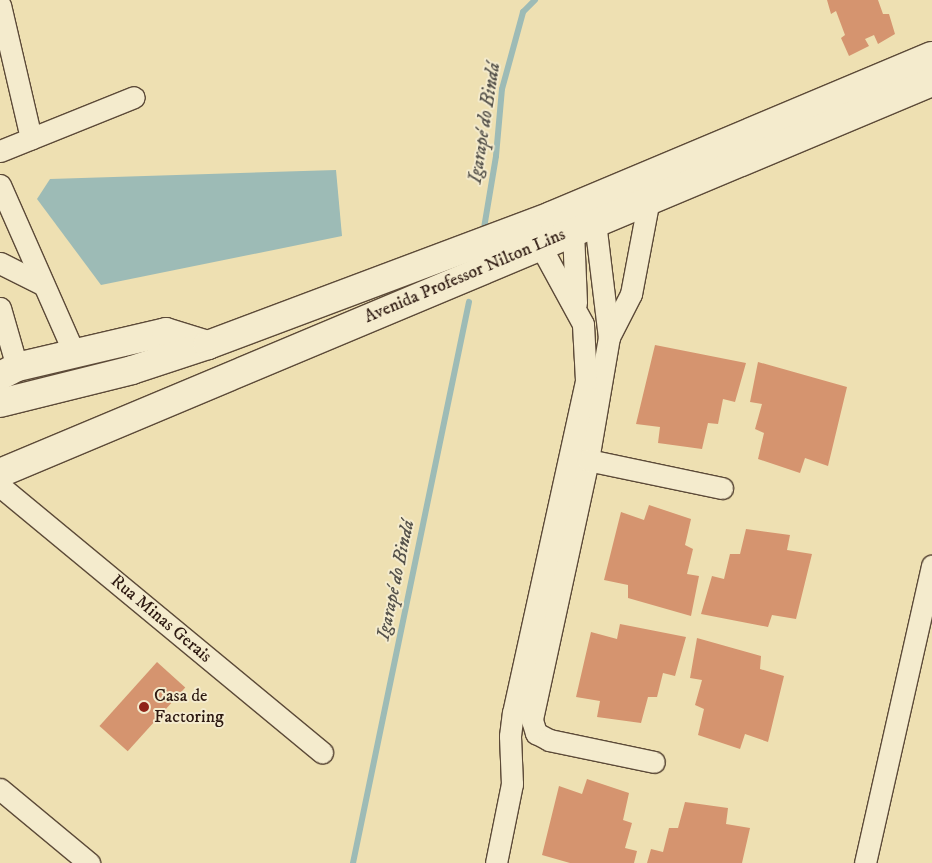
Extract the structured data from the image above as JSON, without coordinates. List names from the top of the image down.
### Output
{
  "streets": {
    "main road": ["Avenida Professor Nilton Lins"],
    "street": ["Rua Minas Gerais"]
  },
  "water": ["Igarapé do Bindá"],
  "places": ["Casa de Factoring"]
}
